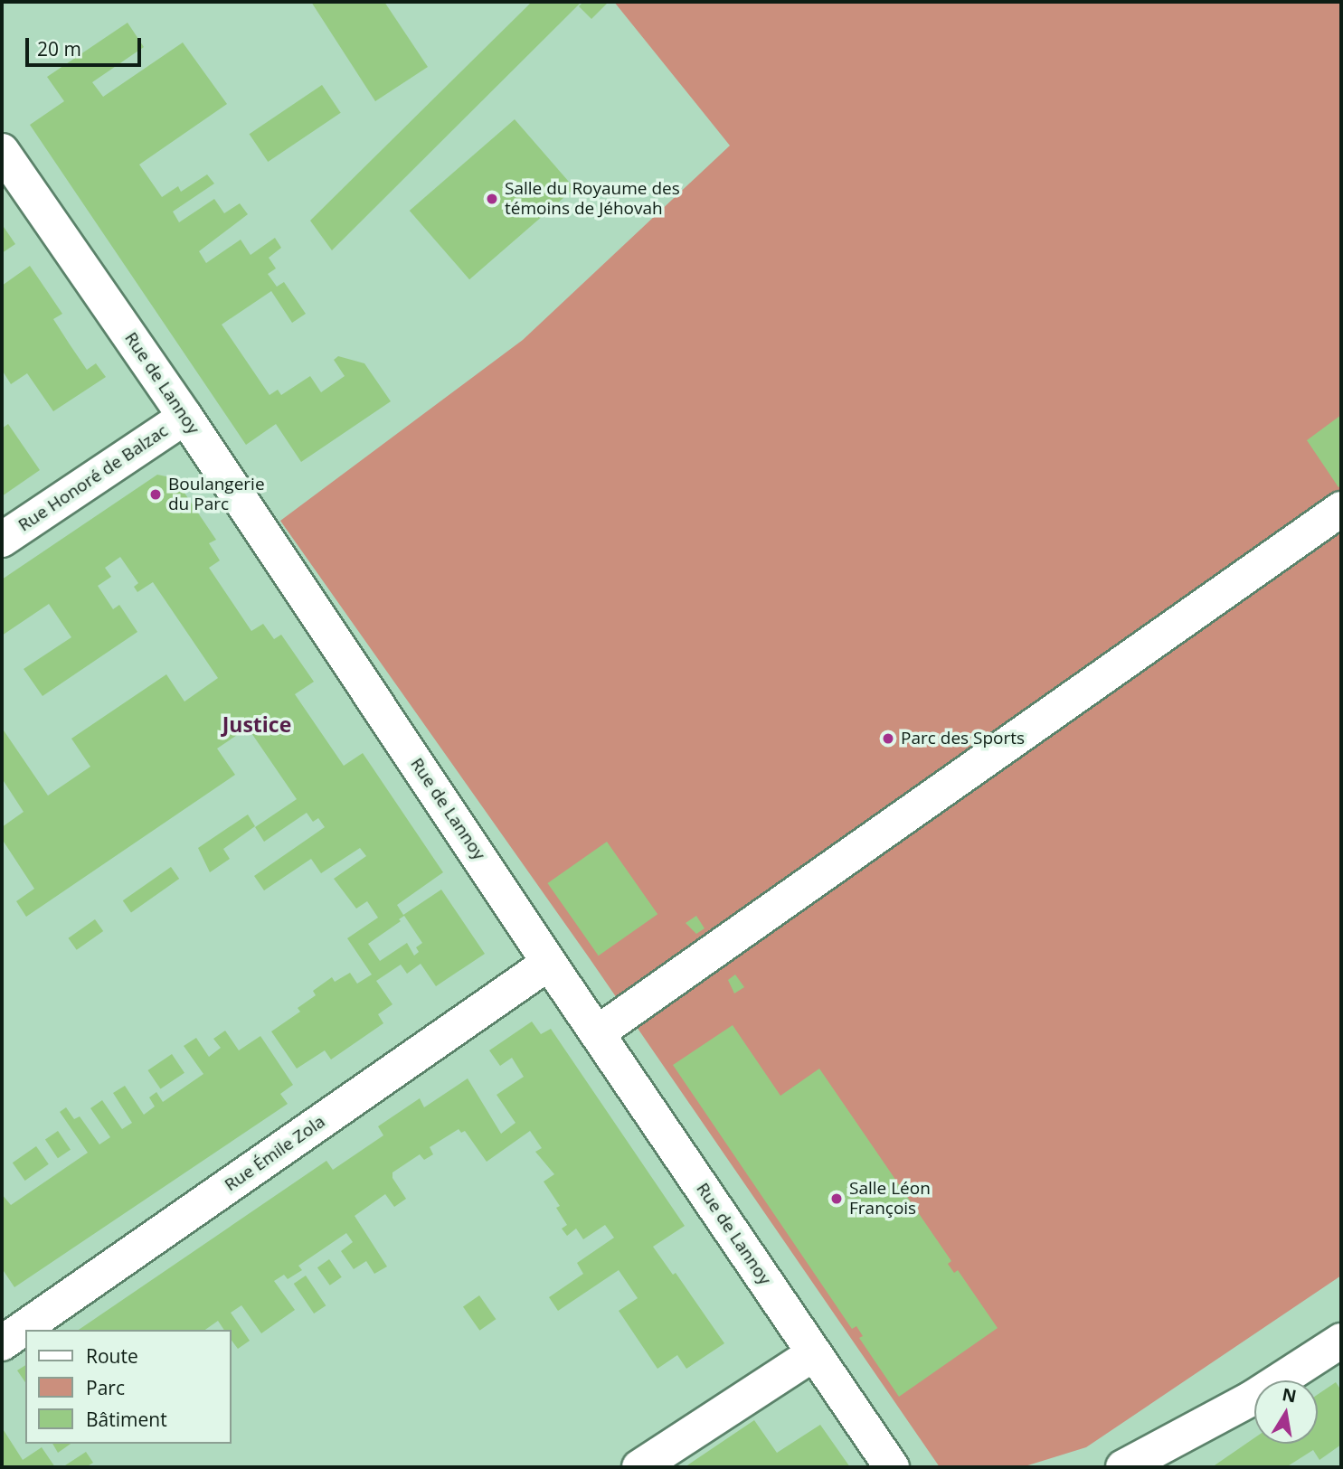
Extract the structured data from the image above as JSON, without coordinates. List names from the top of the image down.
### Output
{
  "streets": {
    "street": ["Rue de Lannoy", "Rue Honoré de Balzac", "Rue Émile Zola"]
  },
  "crossings": [
    ["Rue de Lannoy", "Rue Honoré de Balzac"],
    ["Rue de Lannoy", "Rue Émile Zola"]
  ],
  "districts": ["Justice"],
  "places": [
    "Salle du Royaume des témoins de Jéhovah",
    "Boulangerie du Parc",
    "Parc des Sports",
    "Salle Léon François"
  ],
  "legend": ["Route", "Parc", "Bâtiment"],
  "scale_bar": "20 m",
  "north": "top"
}
